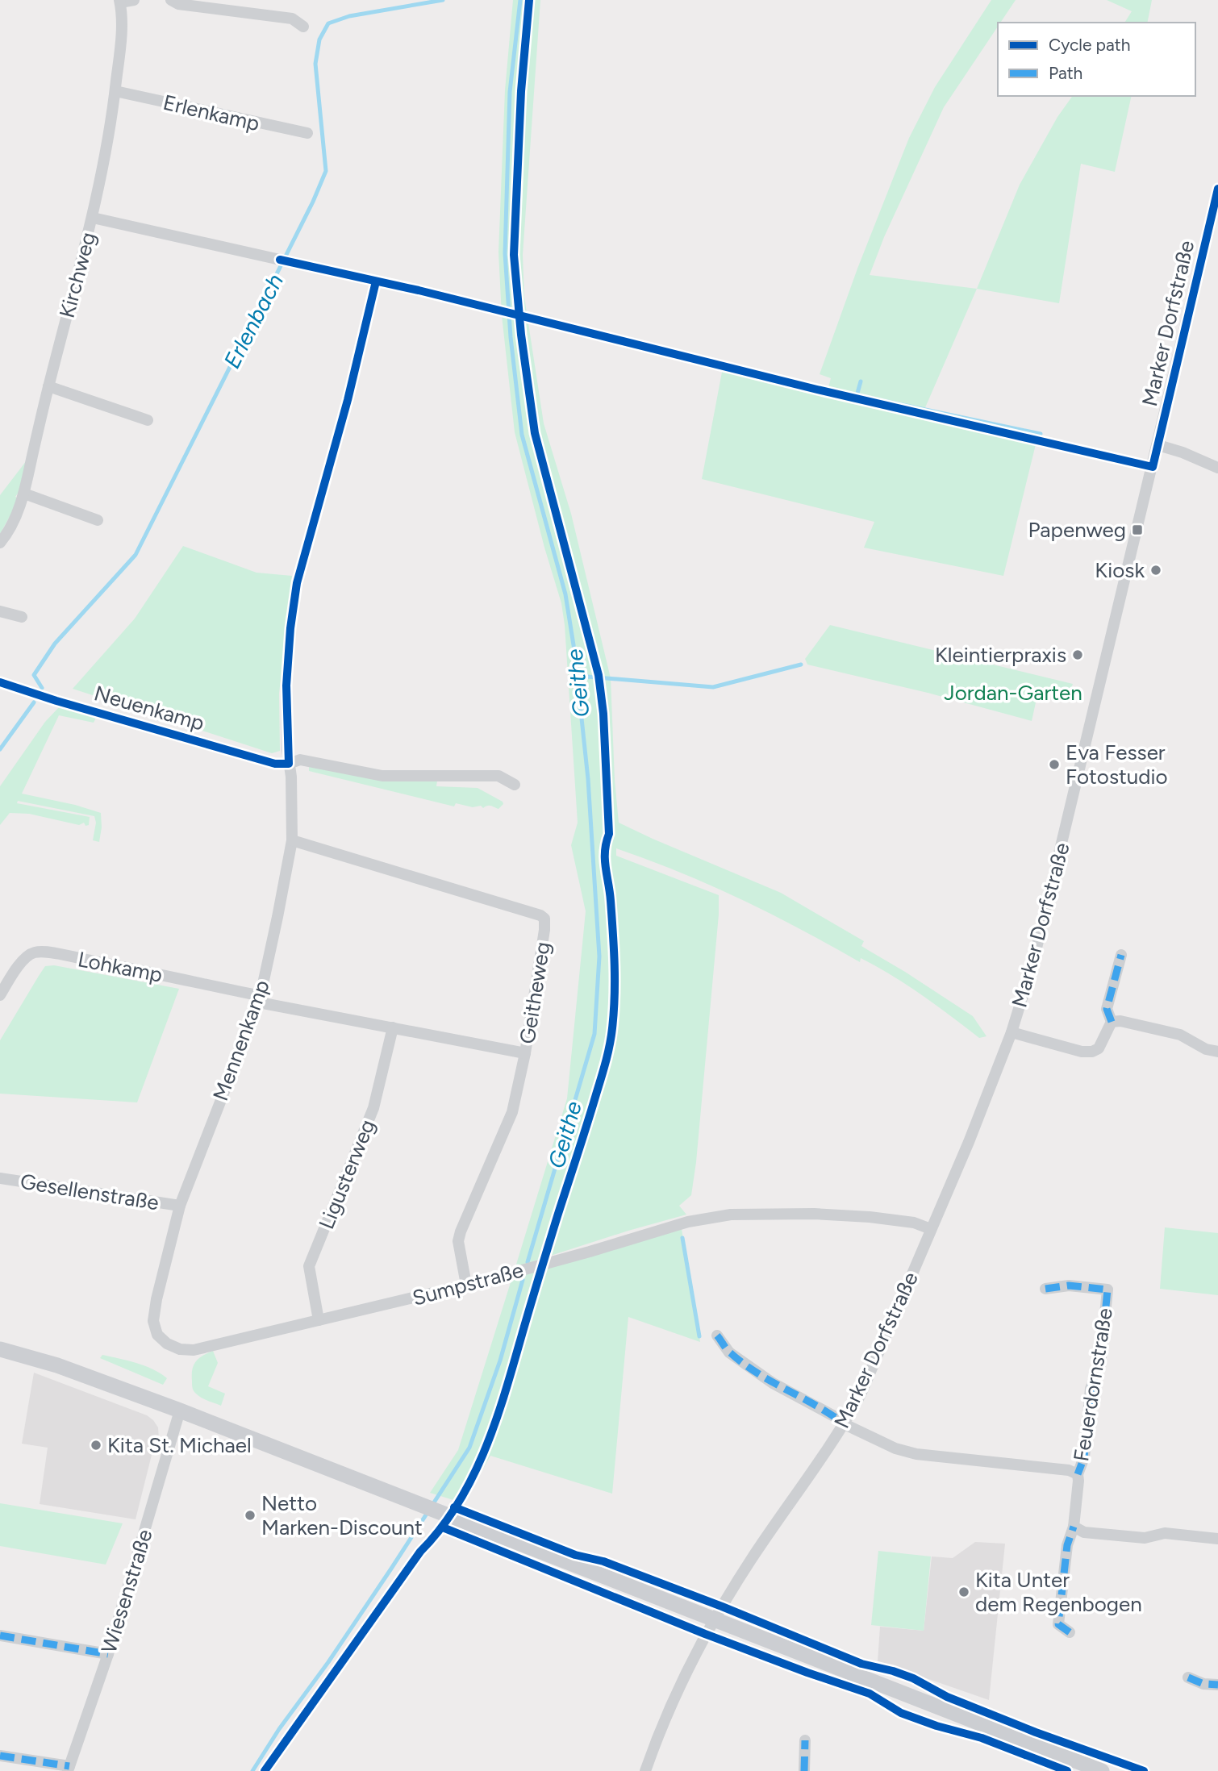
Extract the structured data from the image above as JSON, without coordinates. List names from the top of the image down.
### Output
{
  "streets": {
    "street": [
      "Erlenkamp",
      "Kirchweg",
      "Marker Dorfstraße",
      "Neuenkamp",
      "Lohkamp",
      "Geitheweg",
      "Mennenkamp",
      "Ligusterweg",
      "Gesellenstraße",
      "Sumpstraße",
      "Feuerdornstraße",
      "Wiesenstraße"
    ]
  },
  "crossings": [
    ["Erlenkamp", "Kirchweg"],
    ["Marker Dorfstraße", "Sumpstraße"],
    ["Marker Dorfstraße", "Feuerdornstraße"],
    ["Neuenkamp", "Mennenkamp"],
    ["Lohkamp", "Geitheweg"],
    ["Lohkamp", "Mennenkamp"],
    ["Lohkamp", "Ligusterweg"],
    ["Geitheweg", "Mennenkamp"],
    ["Geitheweg", "Sumpstraße"],
    ["Mennenkamp", "Gesellenstraße"],
    ["Mennenkamp", "Sumpstraße"],
    ["Ligusterweg", "Sumpstraße"]
  ],
  "water": ["Erlenbach", "Geithe"],
  "parks": ["Jordan-Garten"],
  "places": {
    "transit": ["Papenweg"],
    "other": [
      "Kiosk",
      "Kleintierpraxis",
      "Eva Fesser Fotostudio",
      "Kita St. Michael",
      "Netto Marken-Discount",
      "Kita Unter dem Regenbogen"
    ]
  },
  "legend": ["Cycle path", "Path"]
}
